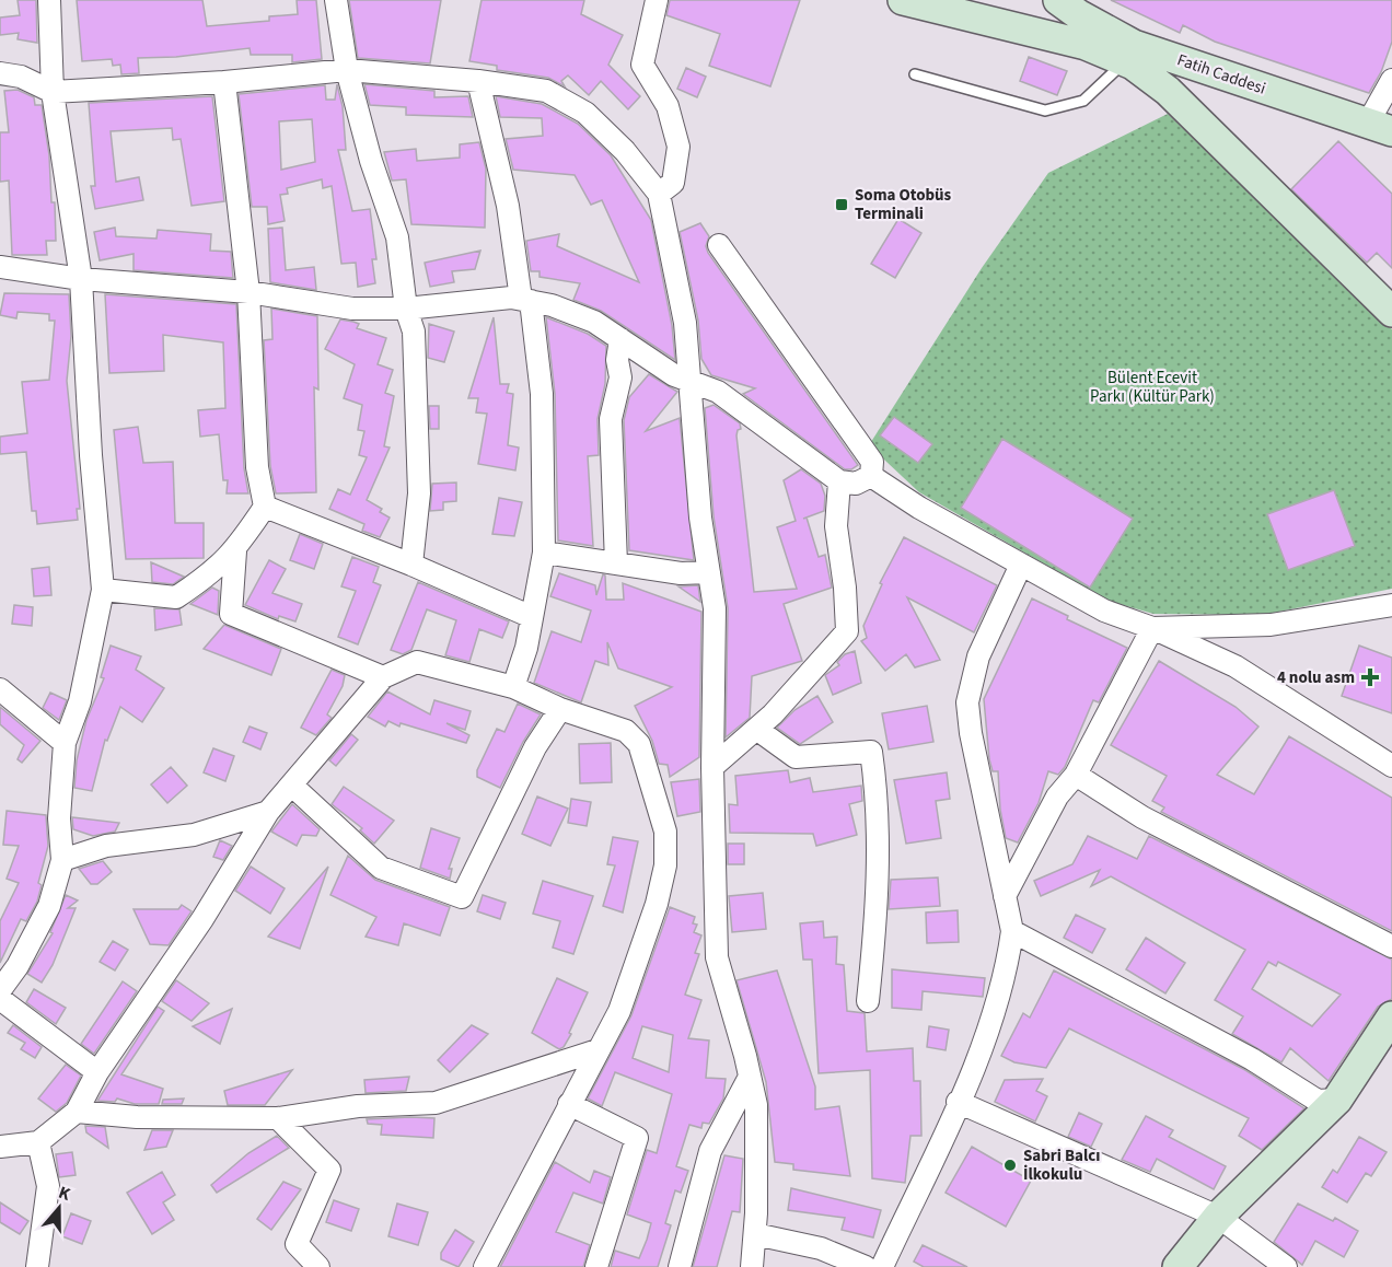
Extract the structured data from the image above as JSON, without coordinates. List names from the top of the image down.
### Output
{
  "streets": {
    "street": ["Fatih Caddesi"]
  },
  "parks": ["Bülent Ecevit Parkı (Kültür Park)"],
  "places": {
    "transit": ["Soma Otobüs Terminali"],
    "health": ["4 nolu asm"],
    "other": ["Sabri Balcı İlkokulu"]
  },
  "north": "top"
}
